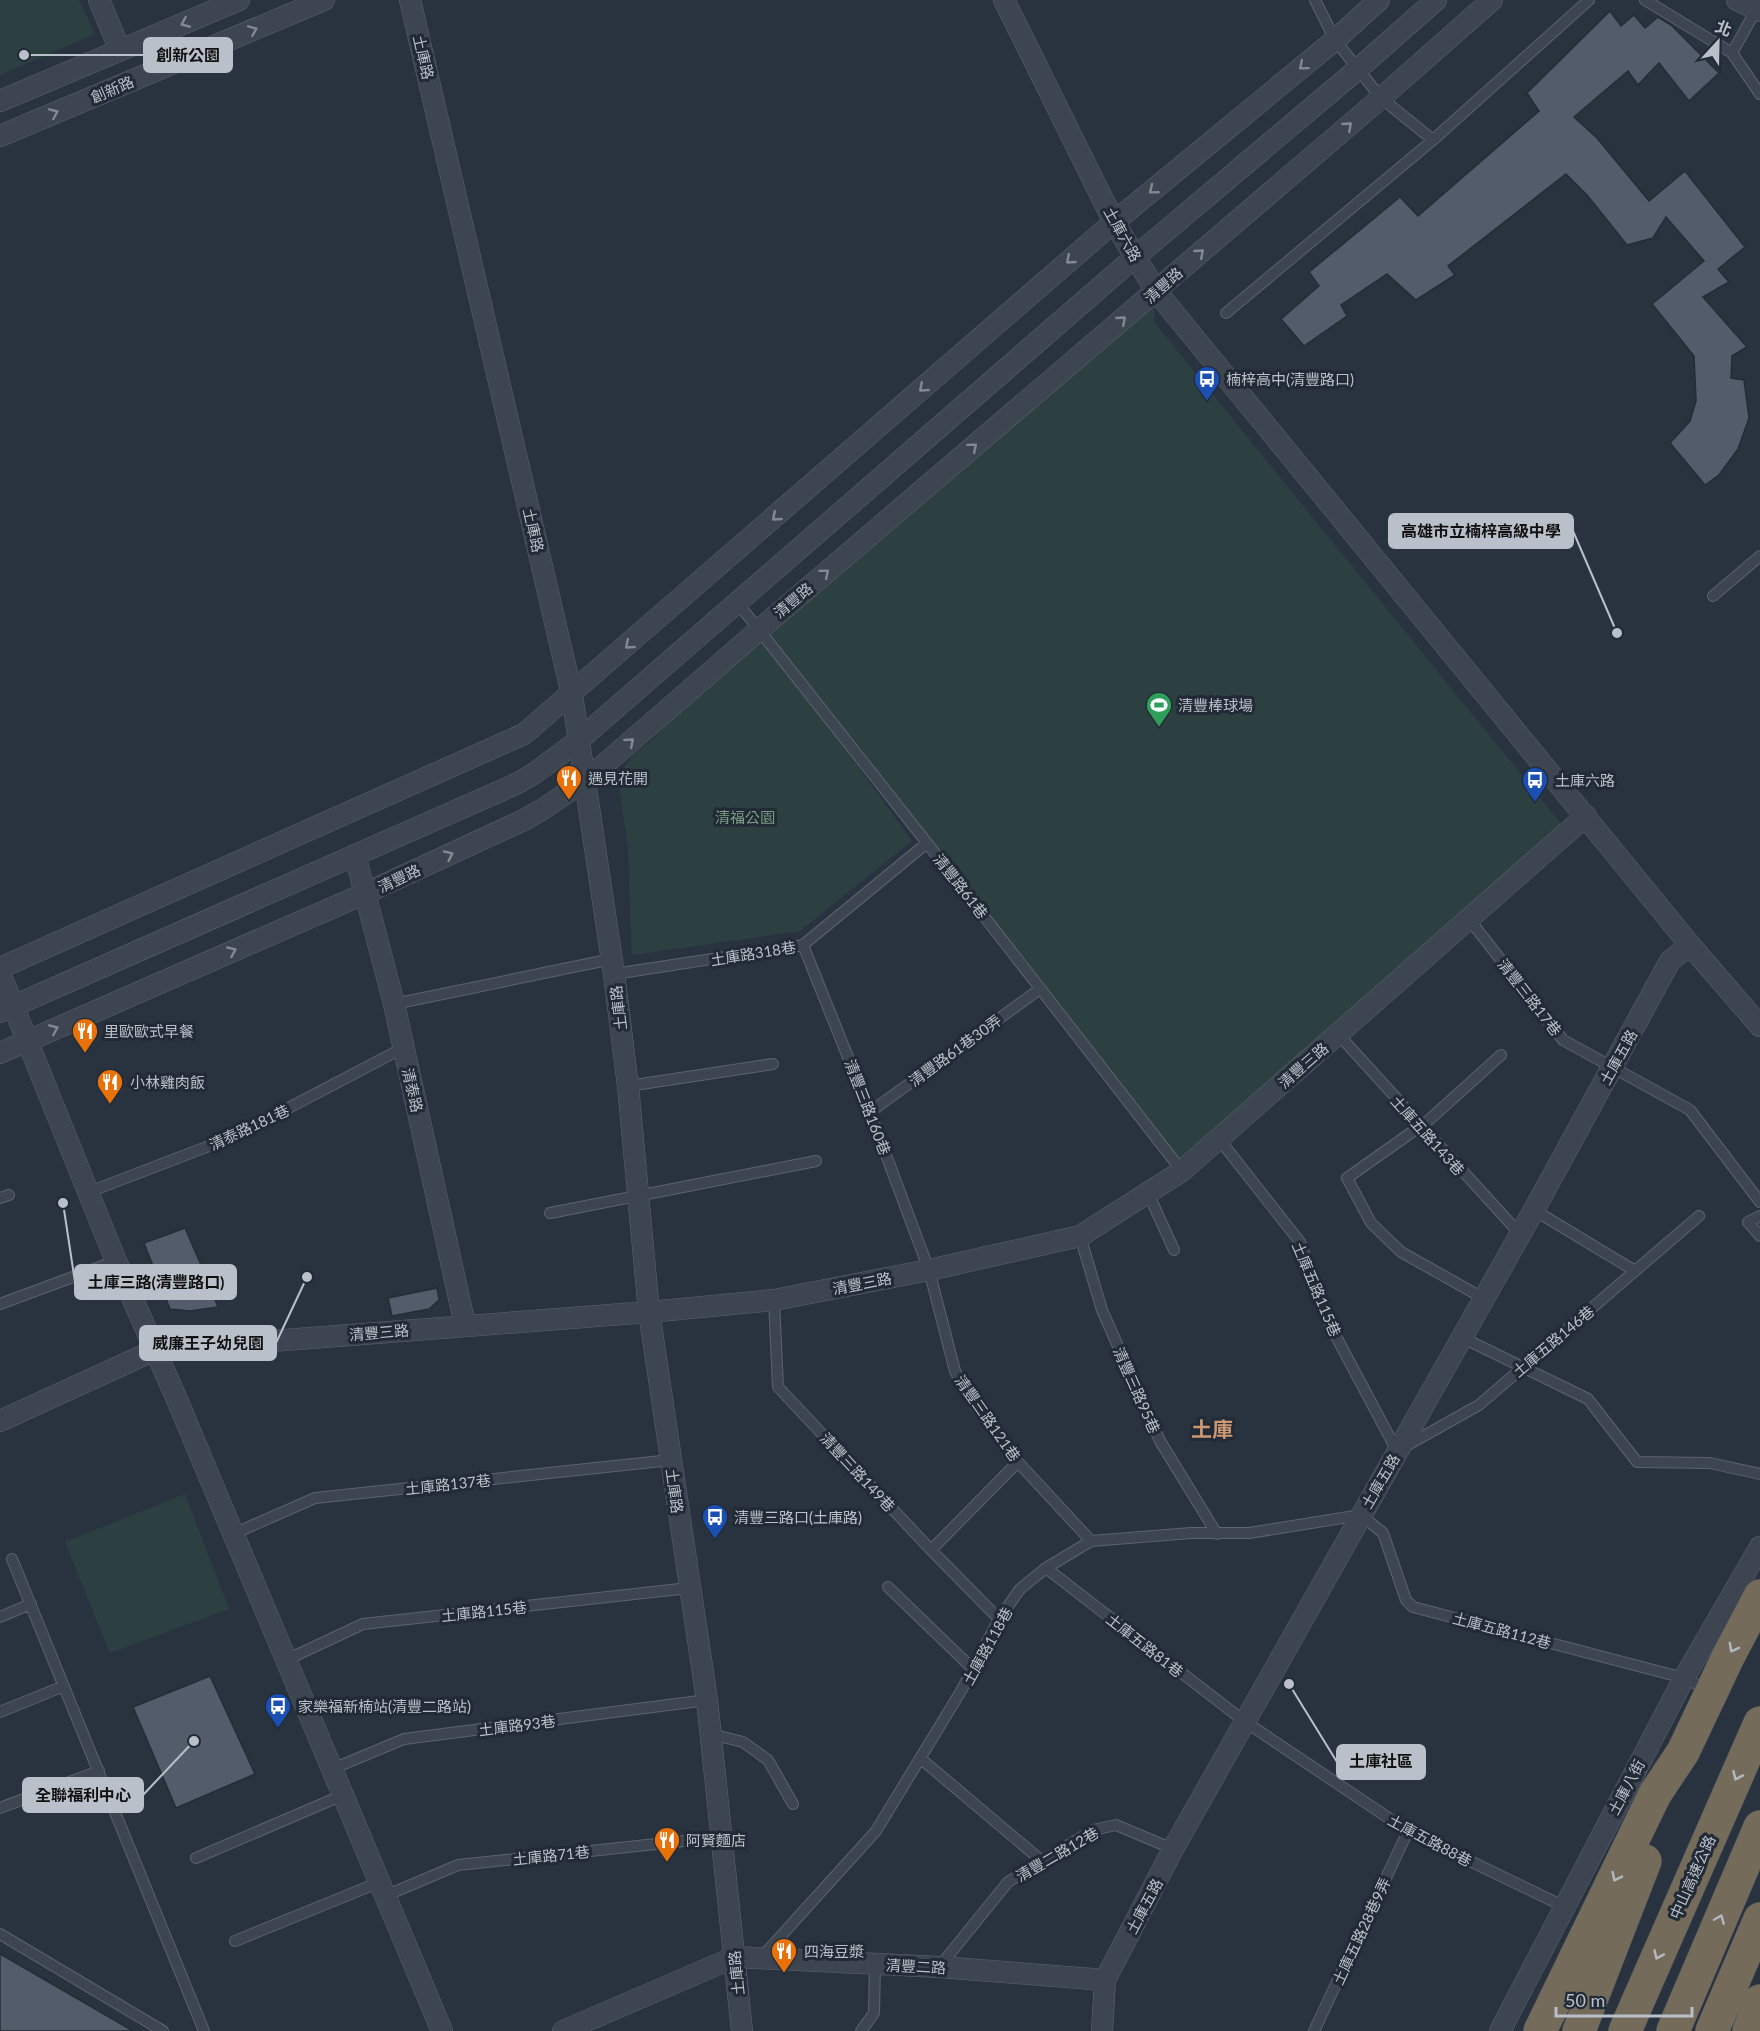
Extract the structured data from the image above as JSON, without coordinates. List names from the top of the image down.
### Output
{
  "streets": {
    "highway": ["中山高速公路"],
    "street": [
      "土庫路",
      "創新路",
      "土庫六路",
      "清豐路",
      "土庫五路",
      "清豐三路",
      "清泰路",
      "土庫八街",
      "清豐二路"
    ],
    "lane": [
      "清豐路61巷",
      "土庫路318巷",
      "清豐三路17巷",
      "清豐路61巷30弄",
      "清豐三路160巷",
      "清泰路181巷",
      "土庫五路143巷",
      "土庫五路115巷",
      "土庫五路146巷",
      "清豐三路95巷",
      "清豐三路121巷",
      "清豐三路149巷",
      "土庫路137巷",
      "土庫路115巷",
      "土庫五路112巷",
      "土庫五路81巷",
      "土庫路118巷",
      "土庫路93巷",
      "土庫五路88巷",
      "清豐二路12巷",
      "土庫路71巷",
      "土庫五路28巷9弄"
    ]
  },
  "crossings": [
    ["土庫路", "清豐路"],
    ["土庫路", "土庫路318巷"],
    ["土庫路", "清豐三路"],
    ["土庫路", "土庫路137巷"],
    ["土庫路", "土庫路115巷"],
    ["土庫路", "土庫路93巷"],
    ["土庫路", "土庫路71巷"],
    ["土庫路", "清豐二路"],
    ["土庫六路", "清豐路"],
    ["土庫六路", "土庫五路"],
    ["土庫六路", "清豐三路"],
    ["清豐路", "清豐路61巷"],
    ["清豐路", "清泰路"],
    ["清豐路61巷", "土庫路318巷"],
    ["清豐路61巷", "清豐路61巷30弄"],
    ["清豐路61巷", "清豐三路"],
    ["土庫路318巷", "清泰路"],
    ["土庫路318巷", "清豐三路160巷"],
    ["清豐三路17巷", "土庫五路"],
    ["清豐三路17巷", "清豐三路"],
    ["清豐路61巷30弄", "清豐三路160巷"],
    ["土庫五路", "土庫五路143巷"],
    ["土庫五路", "土庫五路115巷"],
    ["土庫五路", "土庫五路146巷"],
    ["土庫五路", "土庫五路112巷"],
    ["土庫五路", "土庫五路81巷"],
    ["土庫五路", "土庫路118巷"],
    ["土庫五路", "土庫五路88巷"],
    ["土庫五路", "清豐二路12巷"],
    ["土庫五路", "清豐二路"],
    ["清豐三路", "清泰路"],
    ["清豐三路", "清豐三路160巷"],
    ["清豐三路", "土庫五路143巷"],
    ["清豐三路", "土庫五路115巷"],
    ["清豐三路", "清豐三路95巷"],
    ["清豐三路", "清豐三路121巷"],
    ["清豐三路", "清豐三路149巷"],
    ["清泰路", "清泰路181巷"],
    ["清豐三路160巷", "清豐三路121巷"],
    ["土庫五路115巷", "土庫五路146巷"],
    ["清豐三路95巷", "土庫路118巷"],
    ["清豐三路121巷", "土庫路118巷"],
    ["清豐三路149巷", "土庫路118巷"],
    ["土庫五路112巷", "土庫路118巷"],
    ["土庫五路112巷", "土庫八街"],
    ["土庫五路81巷", "土庫路118巷"],
    ["土庫五路81巷", "土庫五路88巷"],
    ["土庫路118巷", "清豐二路"],
    ["土庫八街", "土庫五路88巷"],
    ["土庫五路88巷", "土庫五路28巷9弄"],
    ["清豐二路12巷", "清豐二路"]
  ],
  "districts": ["土庫"],
  "parks": ["清福公園"],
  "places": {
    "other": [
      "創新公園",
      "高雄市立楠梓高級中學",
      "土庫三路(清豐路口)",
      "威廉王子幼兒園",
      "土庫社區",
      "全聯福利中心"
    ],
    "bus stop": [
      "楠梓高中(清豐路口)",
      "土庫六路",
      "清豐三路口(土庫路)",
      "家樂福新楠站(清豐二路站)"
    ],
    "sports": ["清豐棒球場"],
    "restaurant": [
      "遇見花開",
      "里歐歐式早餐",
      "小林雞肉飯",
      "阿賢麵店",
      "四海豆漿"
    ]
  },
  "scale_bar": "50 m",
  "north": "top"
}
